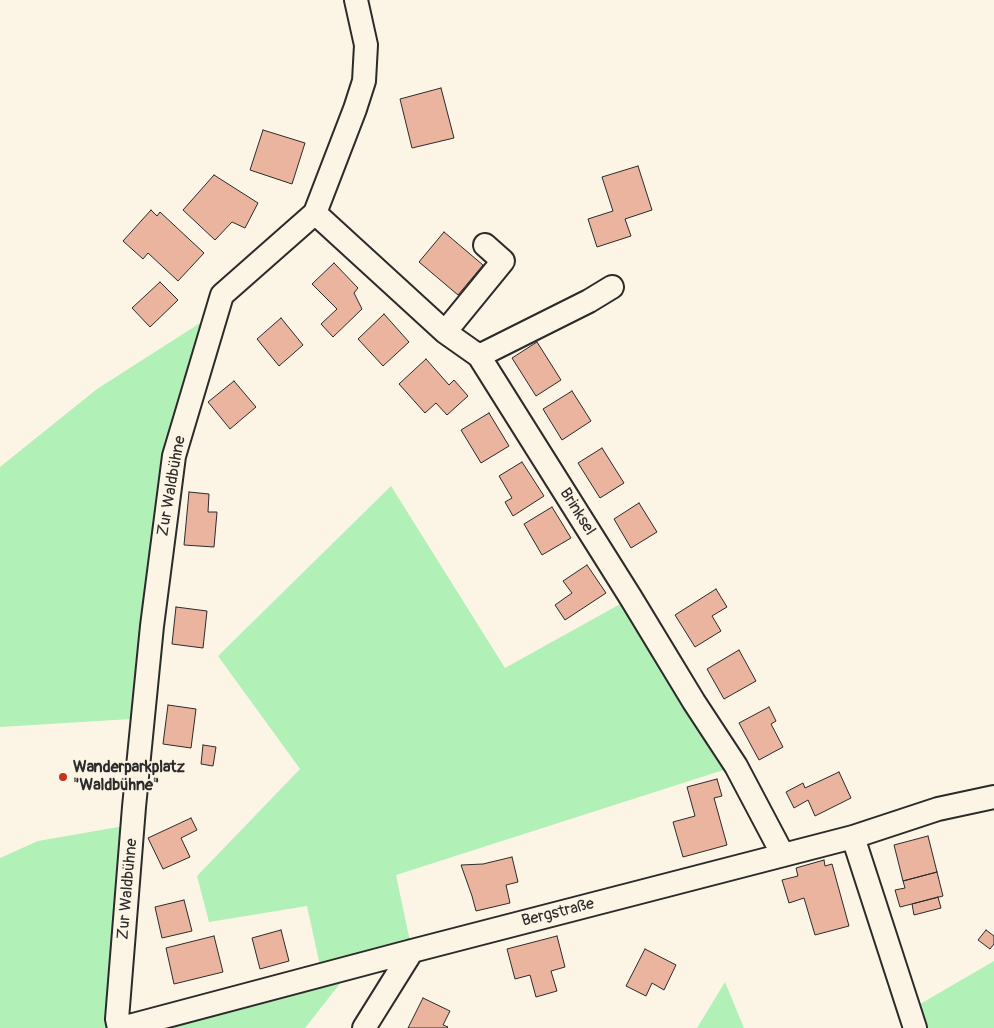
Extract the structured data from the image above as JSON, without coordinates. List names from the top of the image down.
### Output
{
  "streets": {
    "street": ["Zur Waldbühne", "Brinksel", "Bergstraße"]
  },
  "crossings": [
    ["Zur Waldbühne", "Brinksel"],
    ["Zur Waldbühne", "Bergstraße"],
    ["Brinksel", "Bergstraße"]
  ],
  "places": ["Wanderparkplatz \"Waldbühne\""]
}
